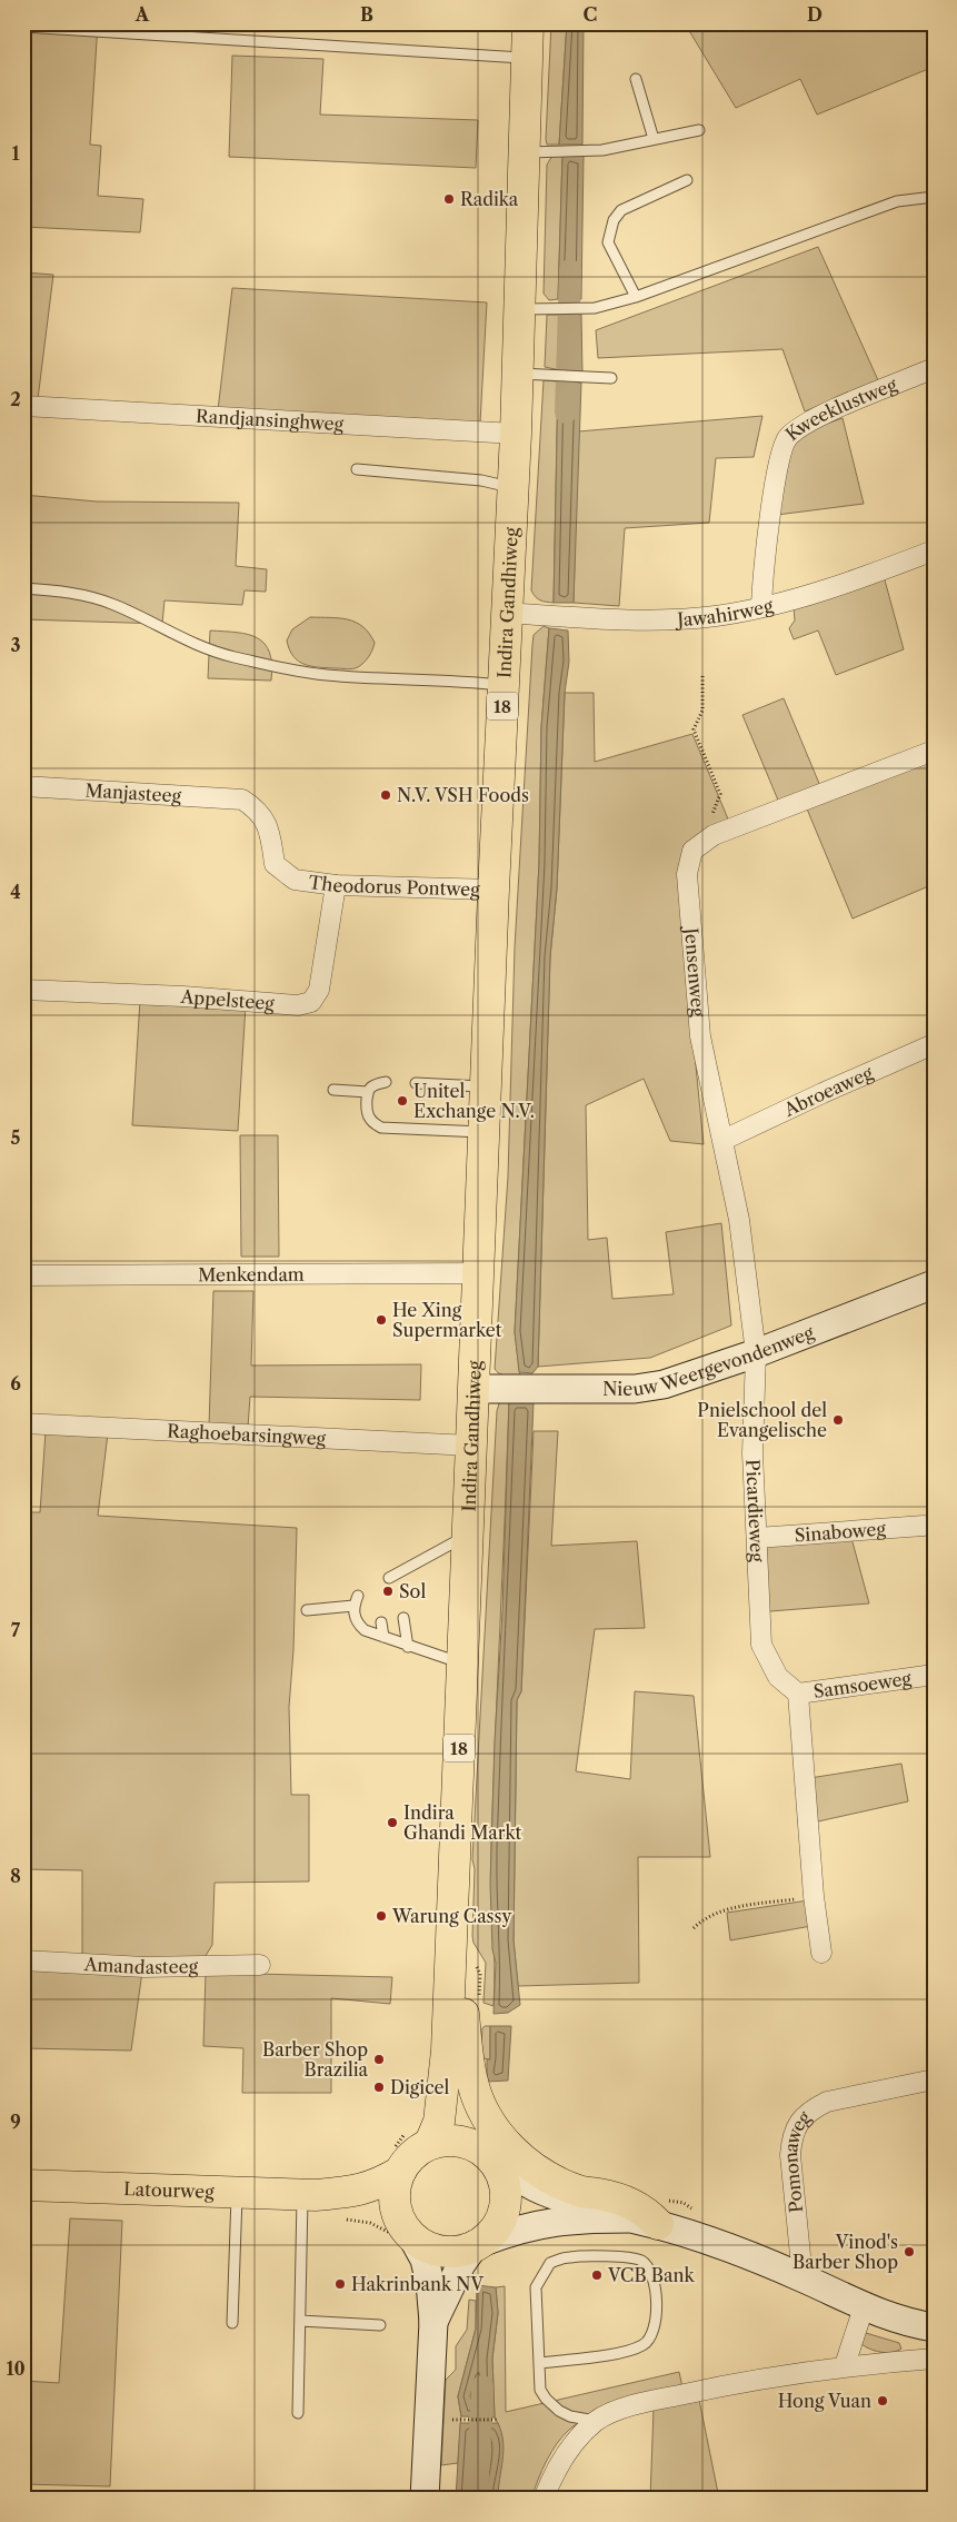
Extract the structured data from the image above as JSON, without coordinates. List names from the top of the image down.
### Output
{
  "streets": {
    "main road": [
      "Indira Gandhiweg",
      "18",
      "Nieuw Weergevondenweg",
      "Latourweg"
    ],
    "street": [
      "Kweeklustweg",
      "Randjansinghweg",
      "Jawahirweg",
      "Manjasteeg",
      "Theodorus Pontweg",
      "Jensenweg",
      "Appelsteeg",
      "Abroeaweg",
      "Menkendam",
      "Raghoebarsingweg",
      "Picardieweg",
      "Sinaboweg",
      "Samsoeweg",
      "Amandasteeg",
      "Pomonaweg"
    ]
  },
  "crossings": [
    ["Kweeklustweg", "Jawahirweg"],
    ["Randjansinghweg", "Indira Gandhiweg"],
    ["Indira Gandhiweg", "Jawahirweg"],
    ["Indira Gandhiweg", "Theodorus Pontweg"],
    ["Indira Gandhiweg", "Menkendam"],
    ["Indira Gandhiweg", "Nieuw Weergevondenweg"],
    ["Indira Gandhiweg", "Raghoebarsingweg"],
    ["Indira Gandhiweg", "Latourweg"],
    ["Manjasteeg", "Theodorus Pontweg"],
    ["Theodorus Pontweg", "Appelsteeg"],
    ["Jensenweg", "Abroeaweg"],
    ["Jensenweg", "Nieuw Weergevondenweg"],
    ["Jensenweg", "Picardieweg"],
    ["Nieuw Weergevondenweg", "Picardieweg"],
    ["Picardieweg", "Sinaboweg"],
    ["Picardieweg", "Samsoeweg"]
  ],
  "places": [
    "Radika",
    "N.V. VSH Foods",
    "Unitel Exchange N.V.",
    "He Xing Supermarket",
    "Pnielschool del Evangelische",
    "Sol",
    "Indira Ghandi Markt",
    "Warung Cassy",
    "Barber Shop Brazilia",
    "Digicel",
    "Vinod's Barber Shop",
    "VCB Bank",
    "Hakrinbank NV",
    "Hong Vuan"
  ],
  "grid": {
    "columns": [
      "A",
      "B",
      "C",
      "D"
    ],
    "rows": [
      "1",
      "2",
      "3",
      "4",
      "5",
      "6",
      "7",
      "8",
      "9",
      "10"
    ]
  }
}
